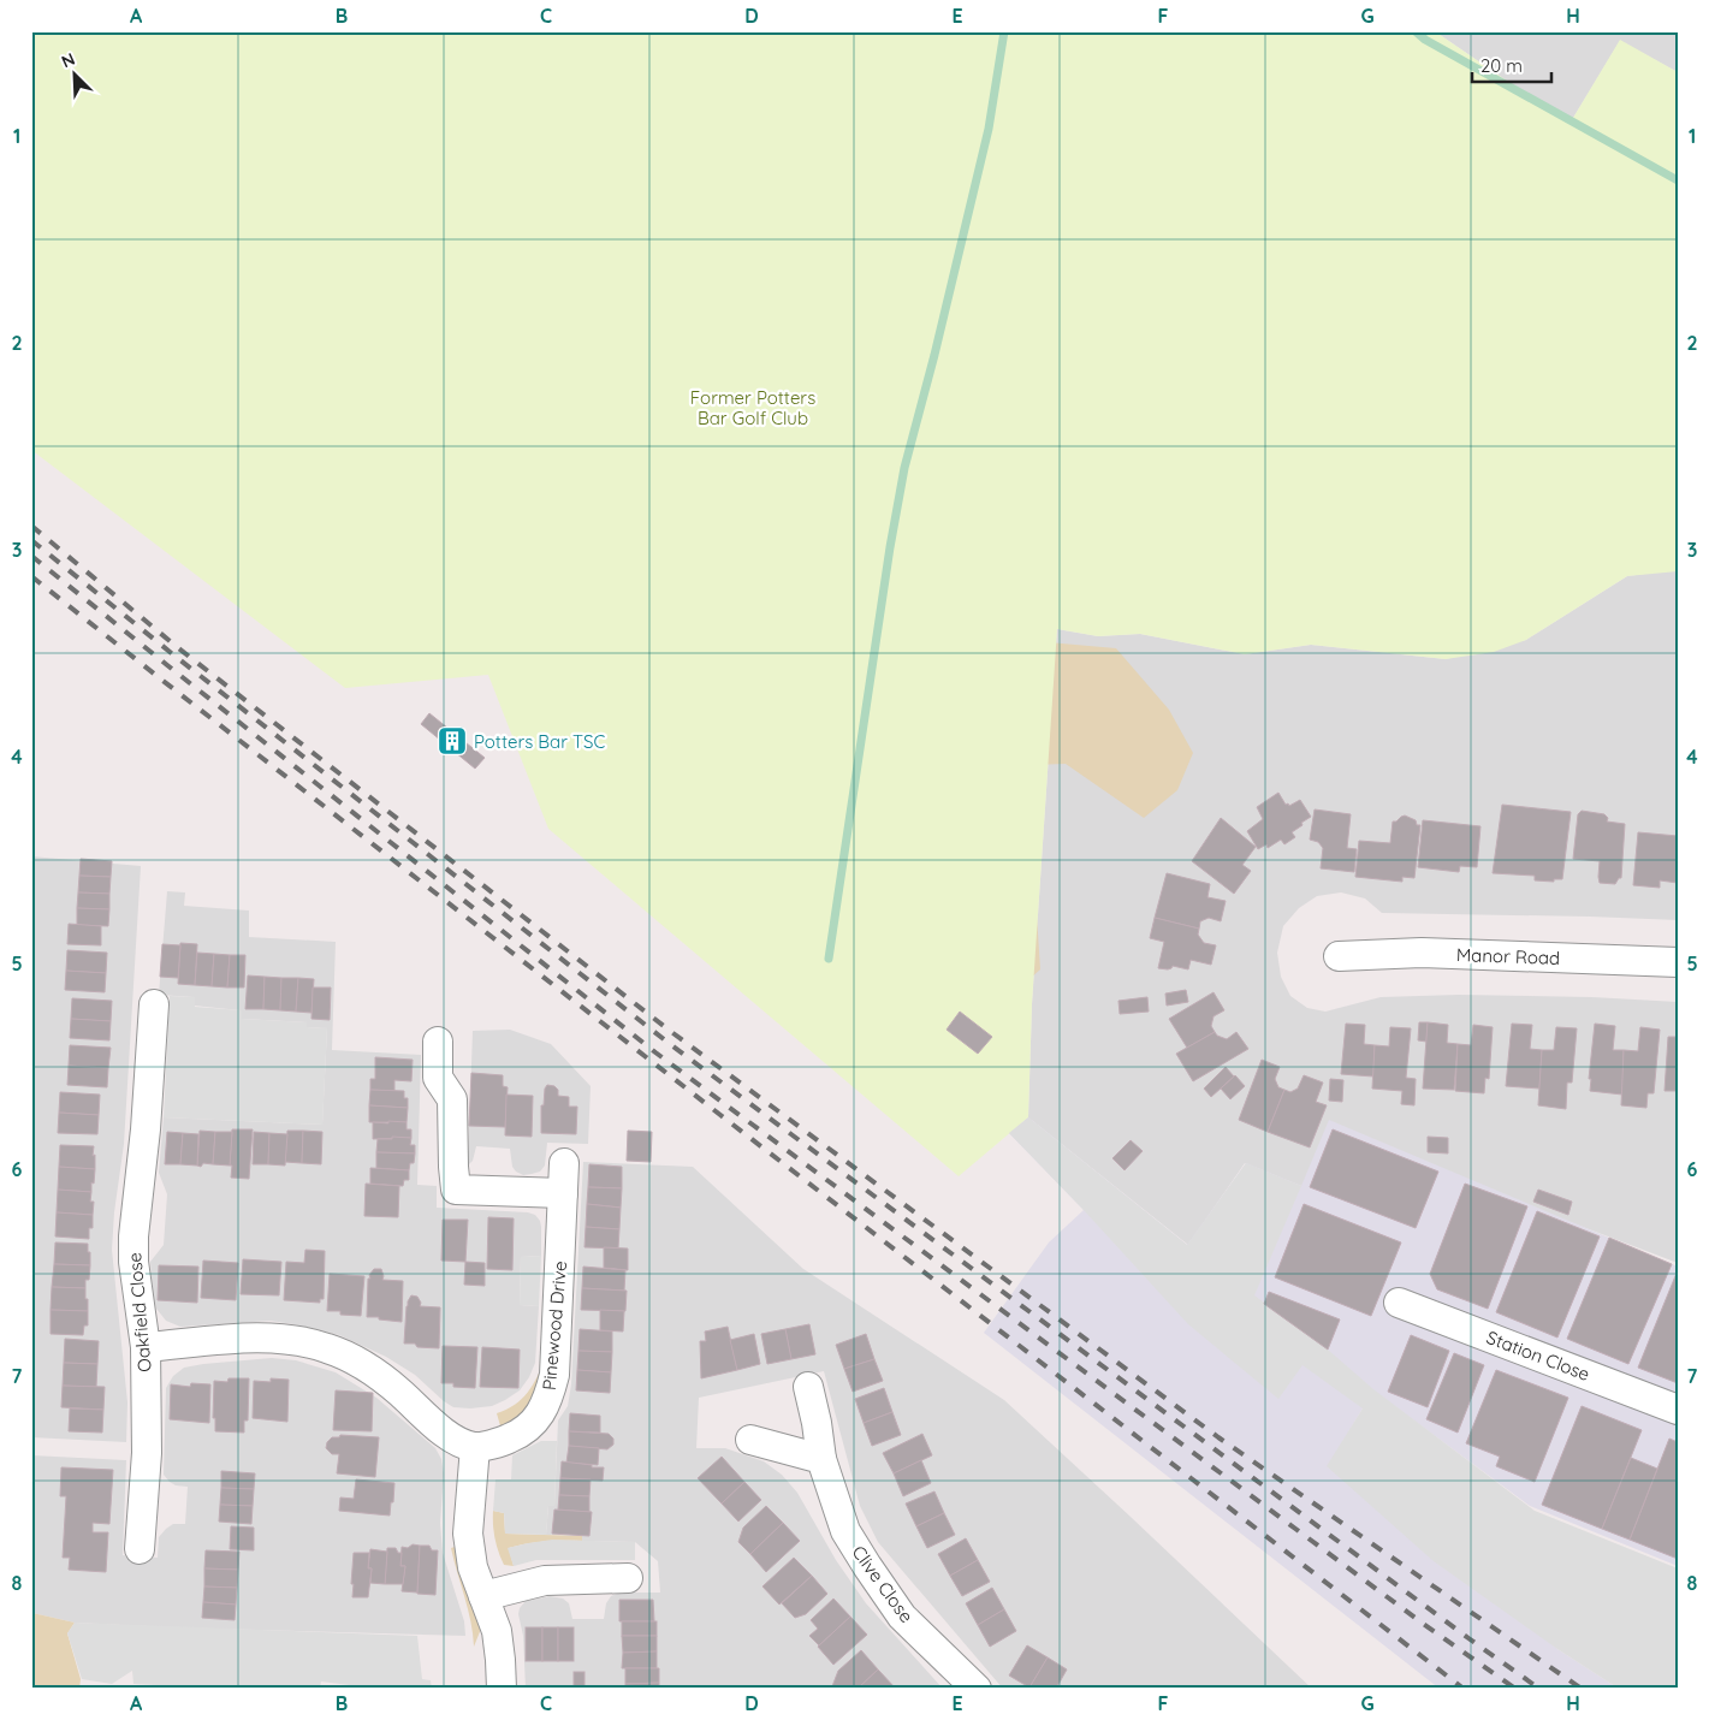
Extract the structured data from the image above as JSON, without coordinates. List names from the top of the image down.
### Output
{
  "streets": {
    "street": [
      "Manor Road",
      "Oakfield Close",
      "Pinewood Drive",
      "Station Close",
      "Clive Close"
    ]
  },
  "parks": ["Former Potters Bar Golf Club"],
  "places": {
    "building": ["Potters Bar TSC"]
  },
  "scale_bar": "20 m",
  "north": "top left",
  "grid": {
    "columns": [
      "A",
      "B",
      "C",
      "D",
      "E",
      "F",
      "G",
      "H"
    ],
    "rows": [
      "1",
      "2",
      "3",
      "4",
      "5",
      "6",
      "7",
      "8"
    ]
  }
}
